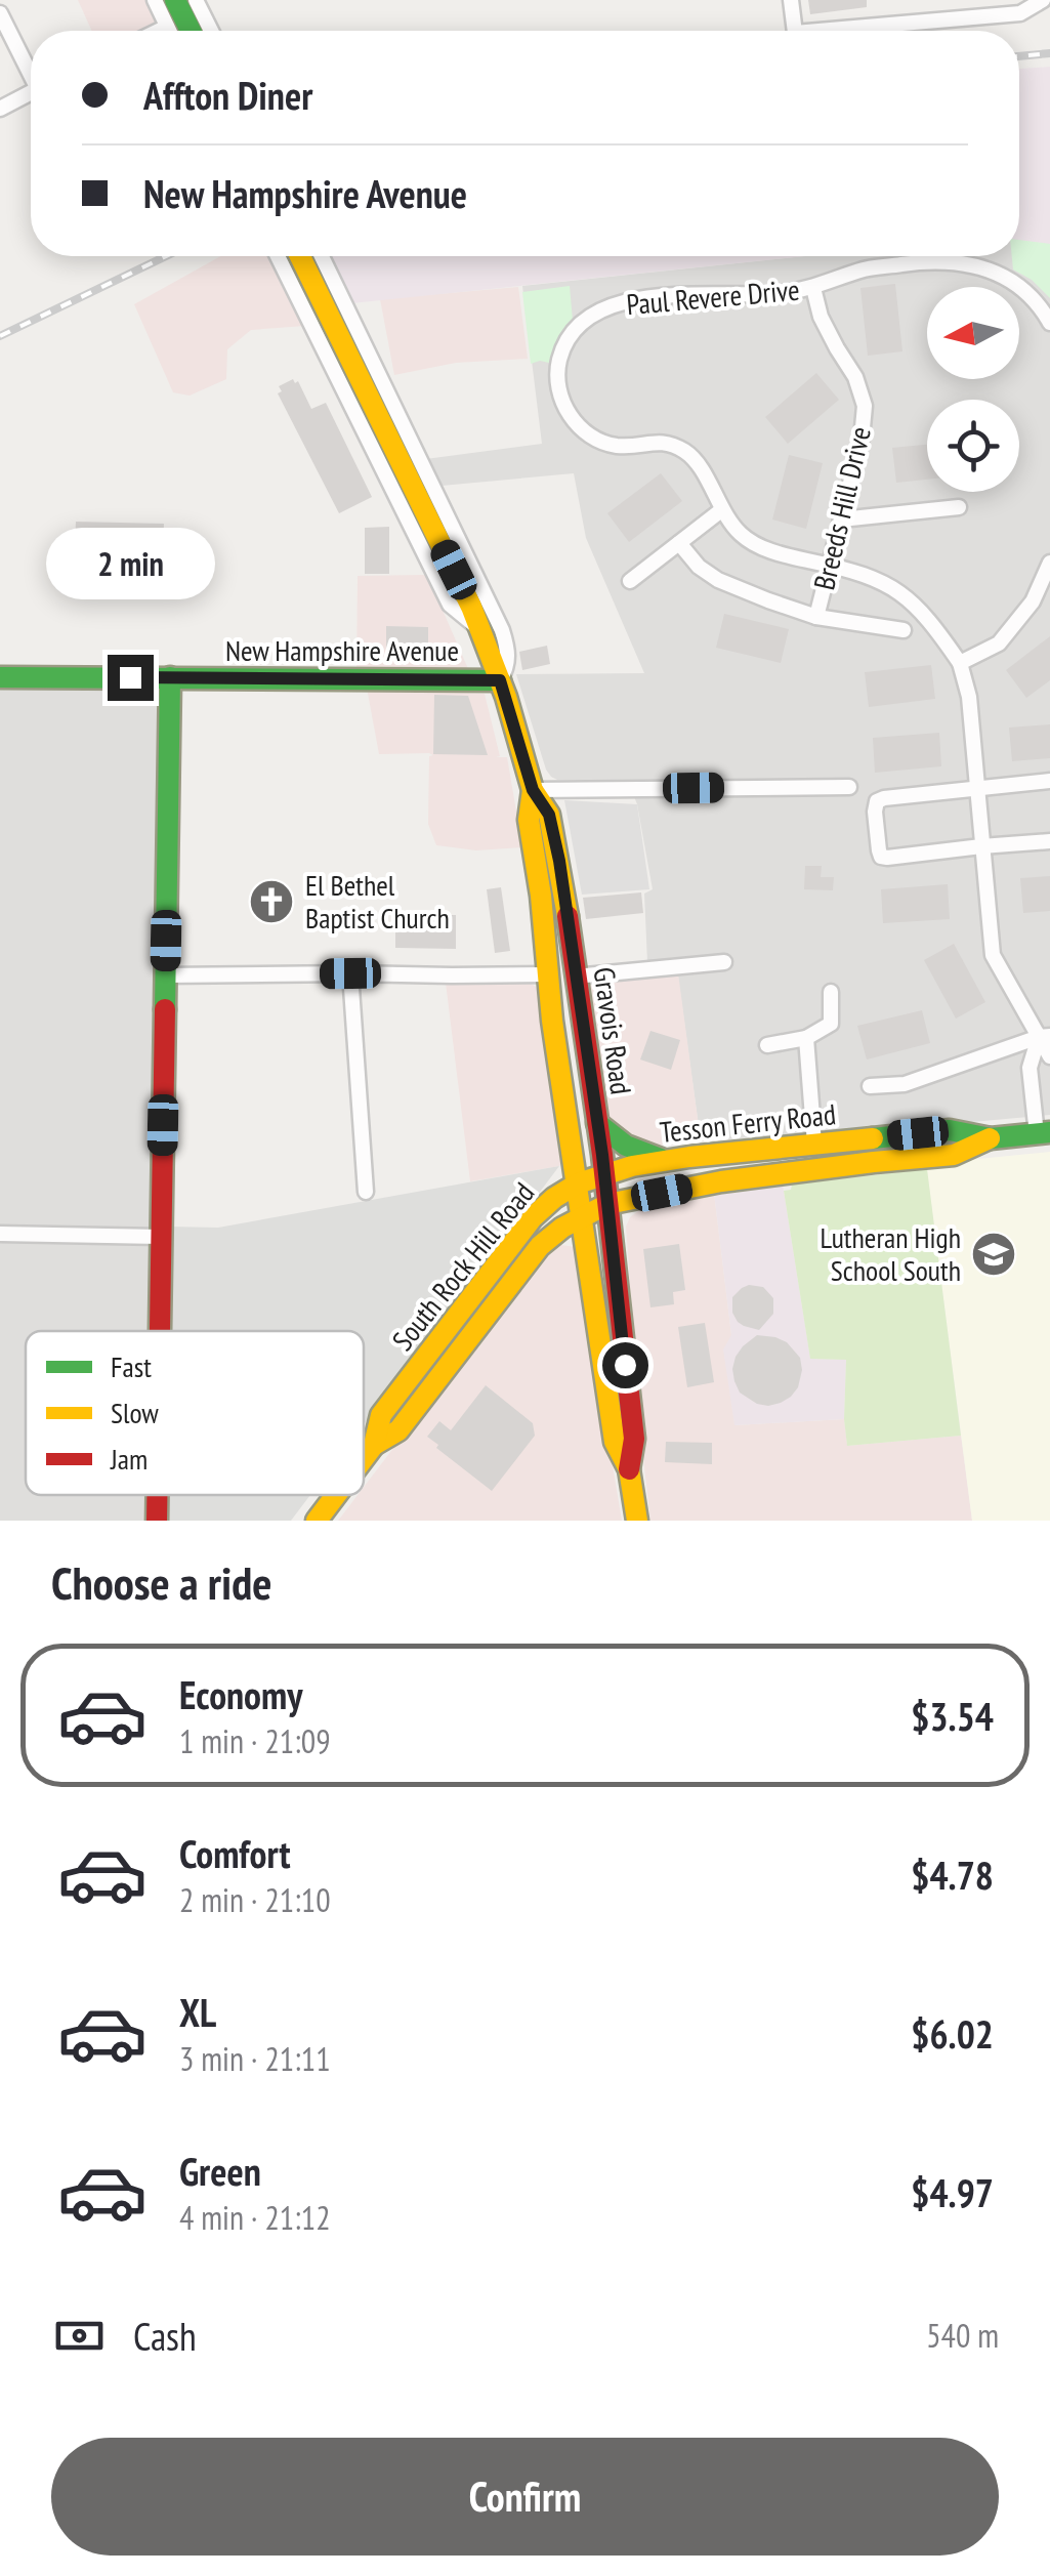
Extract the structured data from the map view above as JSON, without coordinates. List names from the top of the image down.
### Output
{
  "streets": {
    "main road": [
      "New Hampshire Avenue",
      "Gravois Road",
      "Tesson Ferry Road",
      "South Rock Hill Road"
    ],
    "street": ["Paul Revere Drive", "Breeds Hill Drive"]
  },
  "crossings": [
    ["Paul Revere Drive", "Breeds Hill Drive"],
    ["New Hampshire Avenue", "Gravois Road"],
    ["Gravois Road", "Tesson Ferry Road"],
    ["Gravois Road", "South Rock Hill Road"],
    ["Tesson Ferry Road", "South Rock Hill Road"]
  ],
  "places": {
    "church": ["El Bethel Baptist Church"],
    "school or university": ["Lutheran High School South"]
  },
  "legend": ["Fast", "Slow", "Jam"],
  "north": "left",
  "page": {
    "banner": ["Affton Diner", "New Hampshire Avenue"],
    "bubble": "2 min",
    "heading": "Choose a ride",
    "list": [
      {
        "name": "Economy",
        "note": "1 min · 21:09",
        "value": "$3.54"
      },
      {
        "name": "Comfort",
        "note": "2 min · 21:10",
        "value": "$4.78"
      },
      {
        "name": "XL",
        "note": "3 min · 21:11",
        "value": "$6.02"
      },
      {
        "name": "Green",
        "note": "4 min · 21:12",
        "value": "$4.97"
      }
    ],
    "pay": ["Cash", "540 m"],
    "buttons": "Confirm"
  }
}
